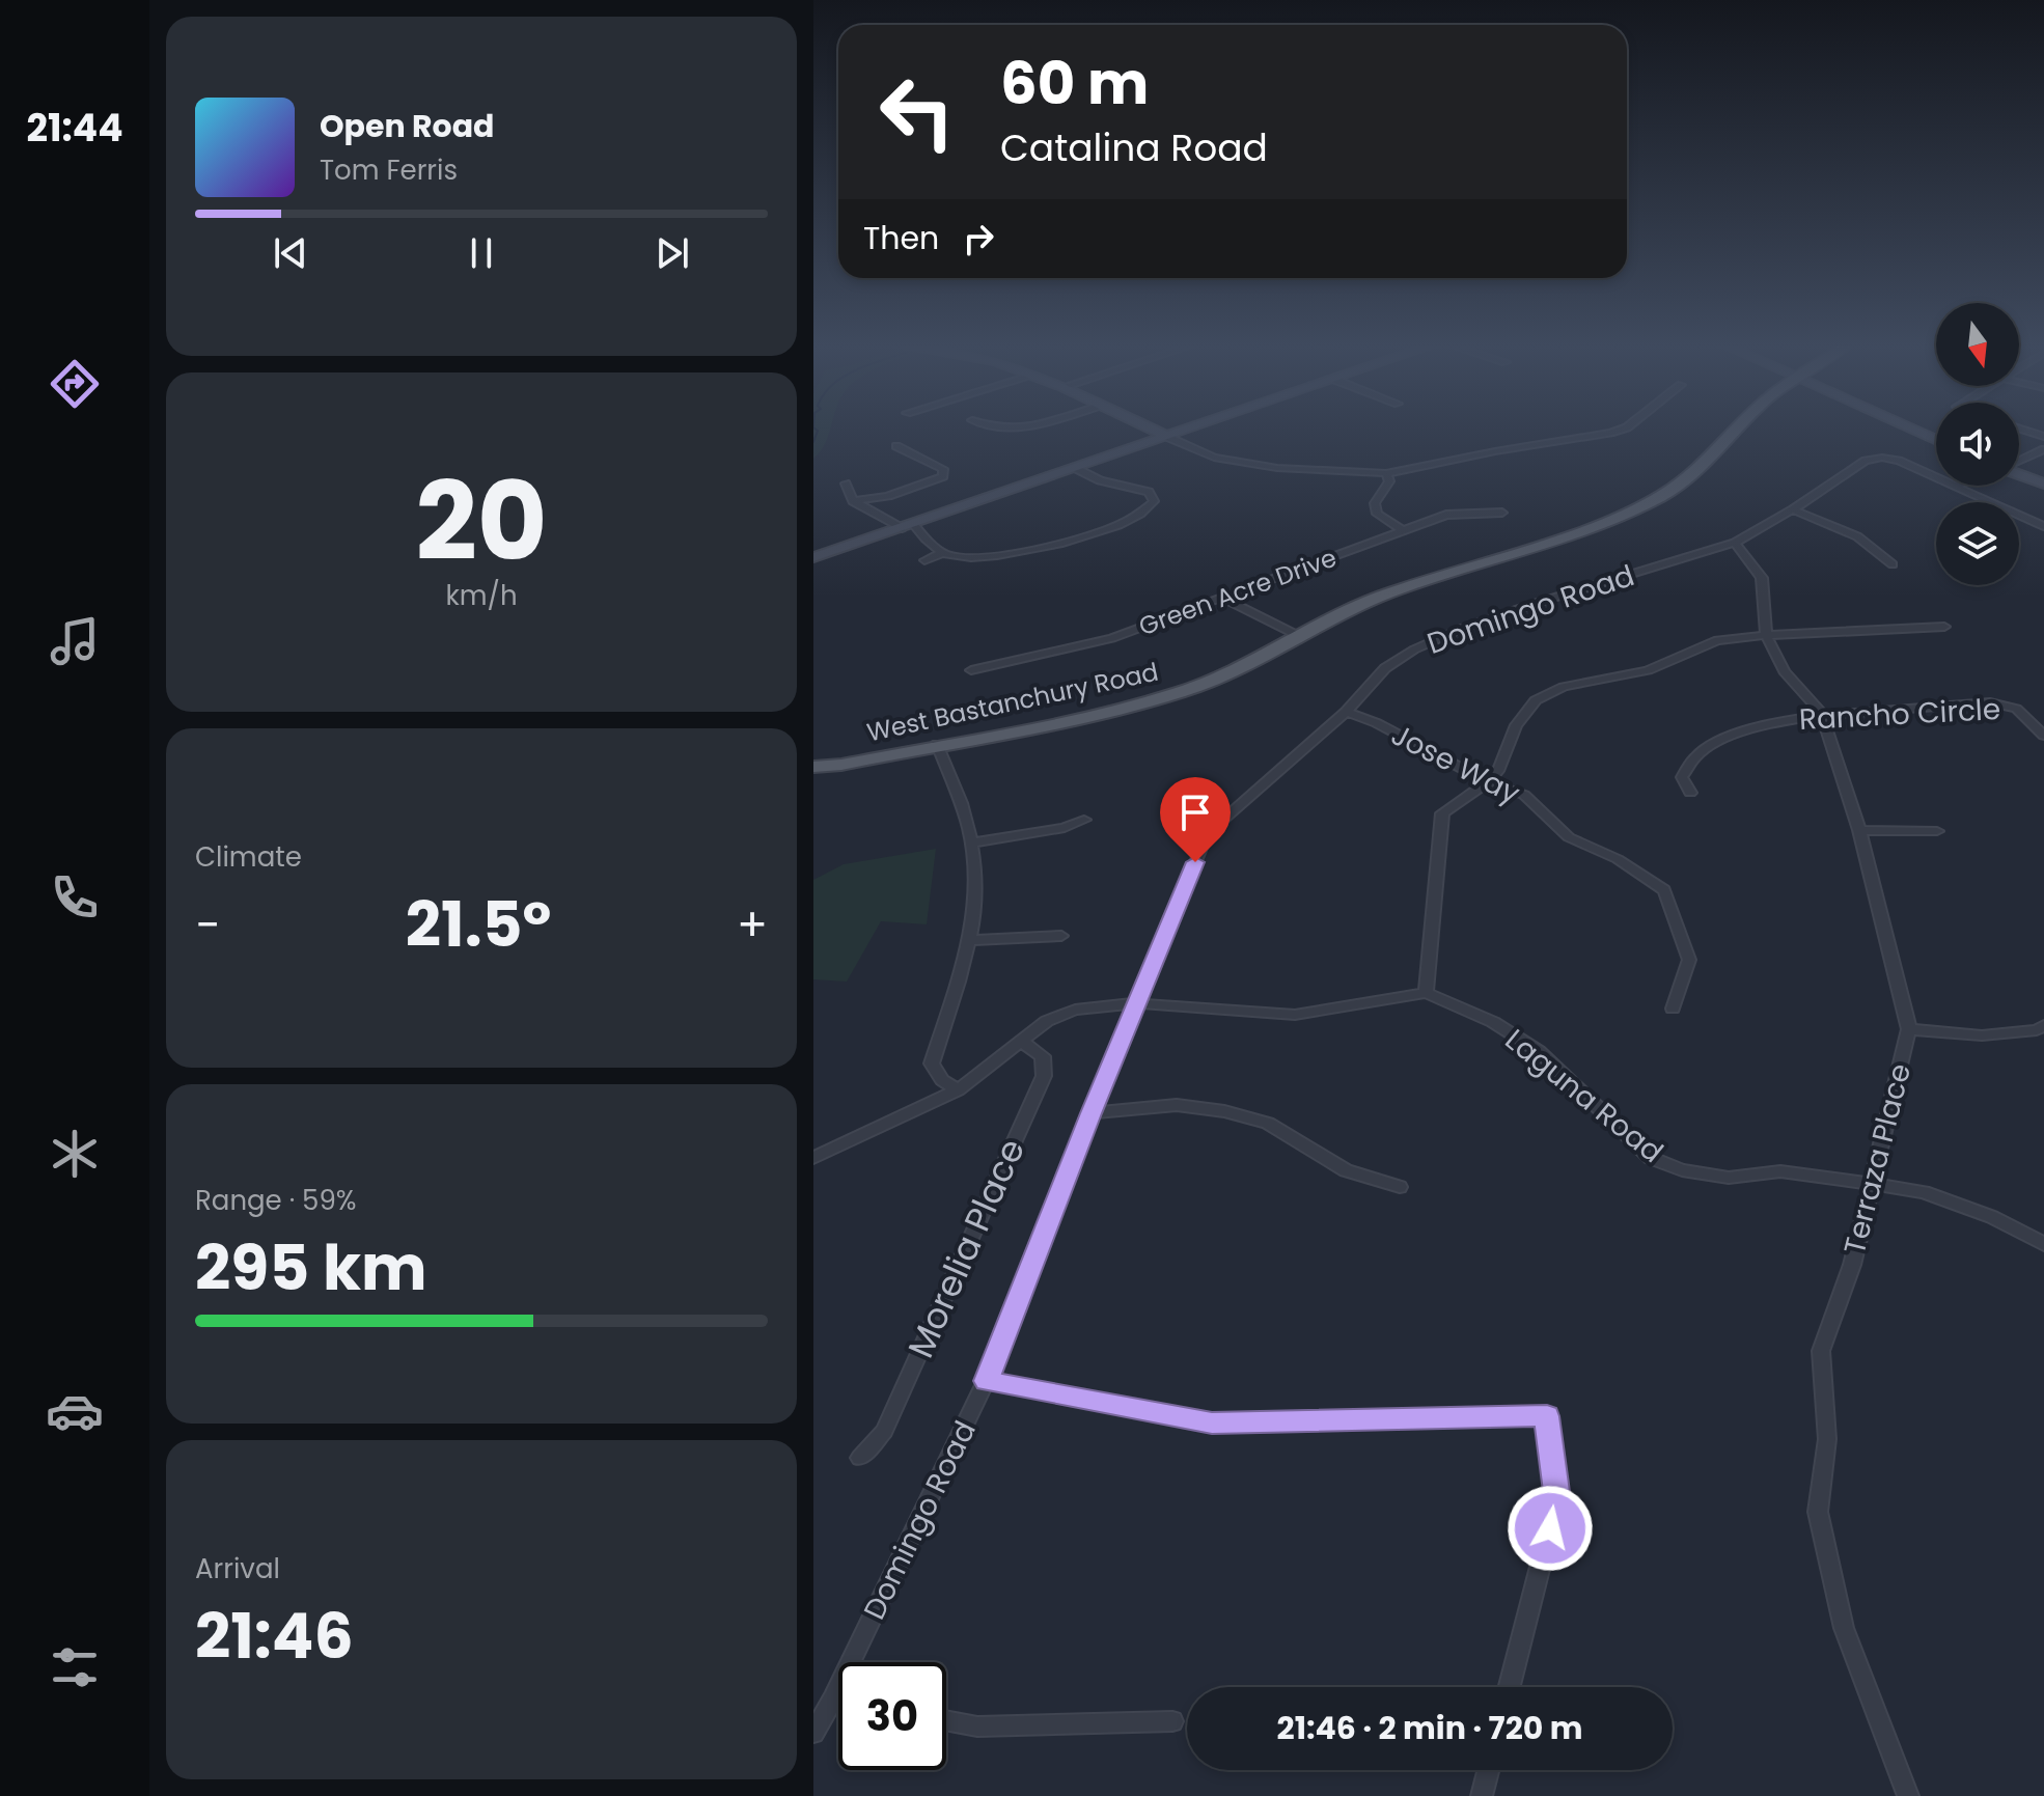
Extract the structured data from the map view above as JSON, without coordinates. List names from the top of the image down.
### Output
{
  "streets": {
    "main road": ["West Bastanchury Road"],
    "street": [
      "Green Acre Drive",
      "Domingo Road",
      "Rancho Circle",
      "Jose Way",
      "Laguna Road",
      "Terraza Place",
      "Morelia Place"
    ]
  },
  "crossings": [
    ["Domingo Road", "Jose Way"],
    ["Domingo Road", "Terraza Place"],
    ["Rancho Circle", "Terraza Place"],
    ["Laguna Road", "Terraza Place"]
  ],
  "north": "bottom",
  "page": {
    "tabs": "21:44",
    "turn": ["60 m", "Catalina Road"],
    "song": ["Open Road", "Tom Ferris"],
    "then": "Then",
    "tile": [
      ["20", "km/h"],
      "Climate",
      ["Range · 59%", "295 km"],
      ["Arrival", "21:46"]
    ],
    "heat": ["−", "21.5°", "+"],
    "limit": "30",
    "trip": "21:46 · 2 min · 720 m"
  }
}
